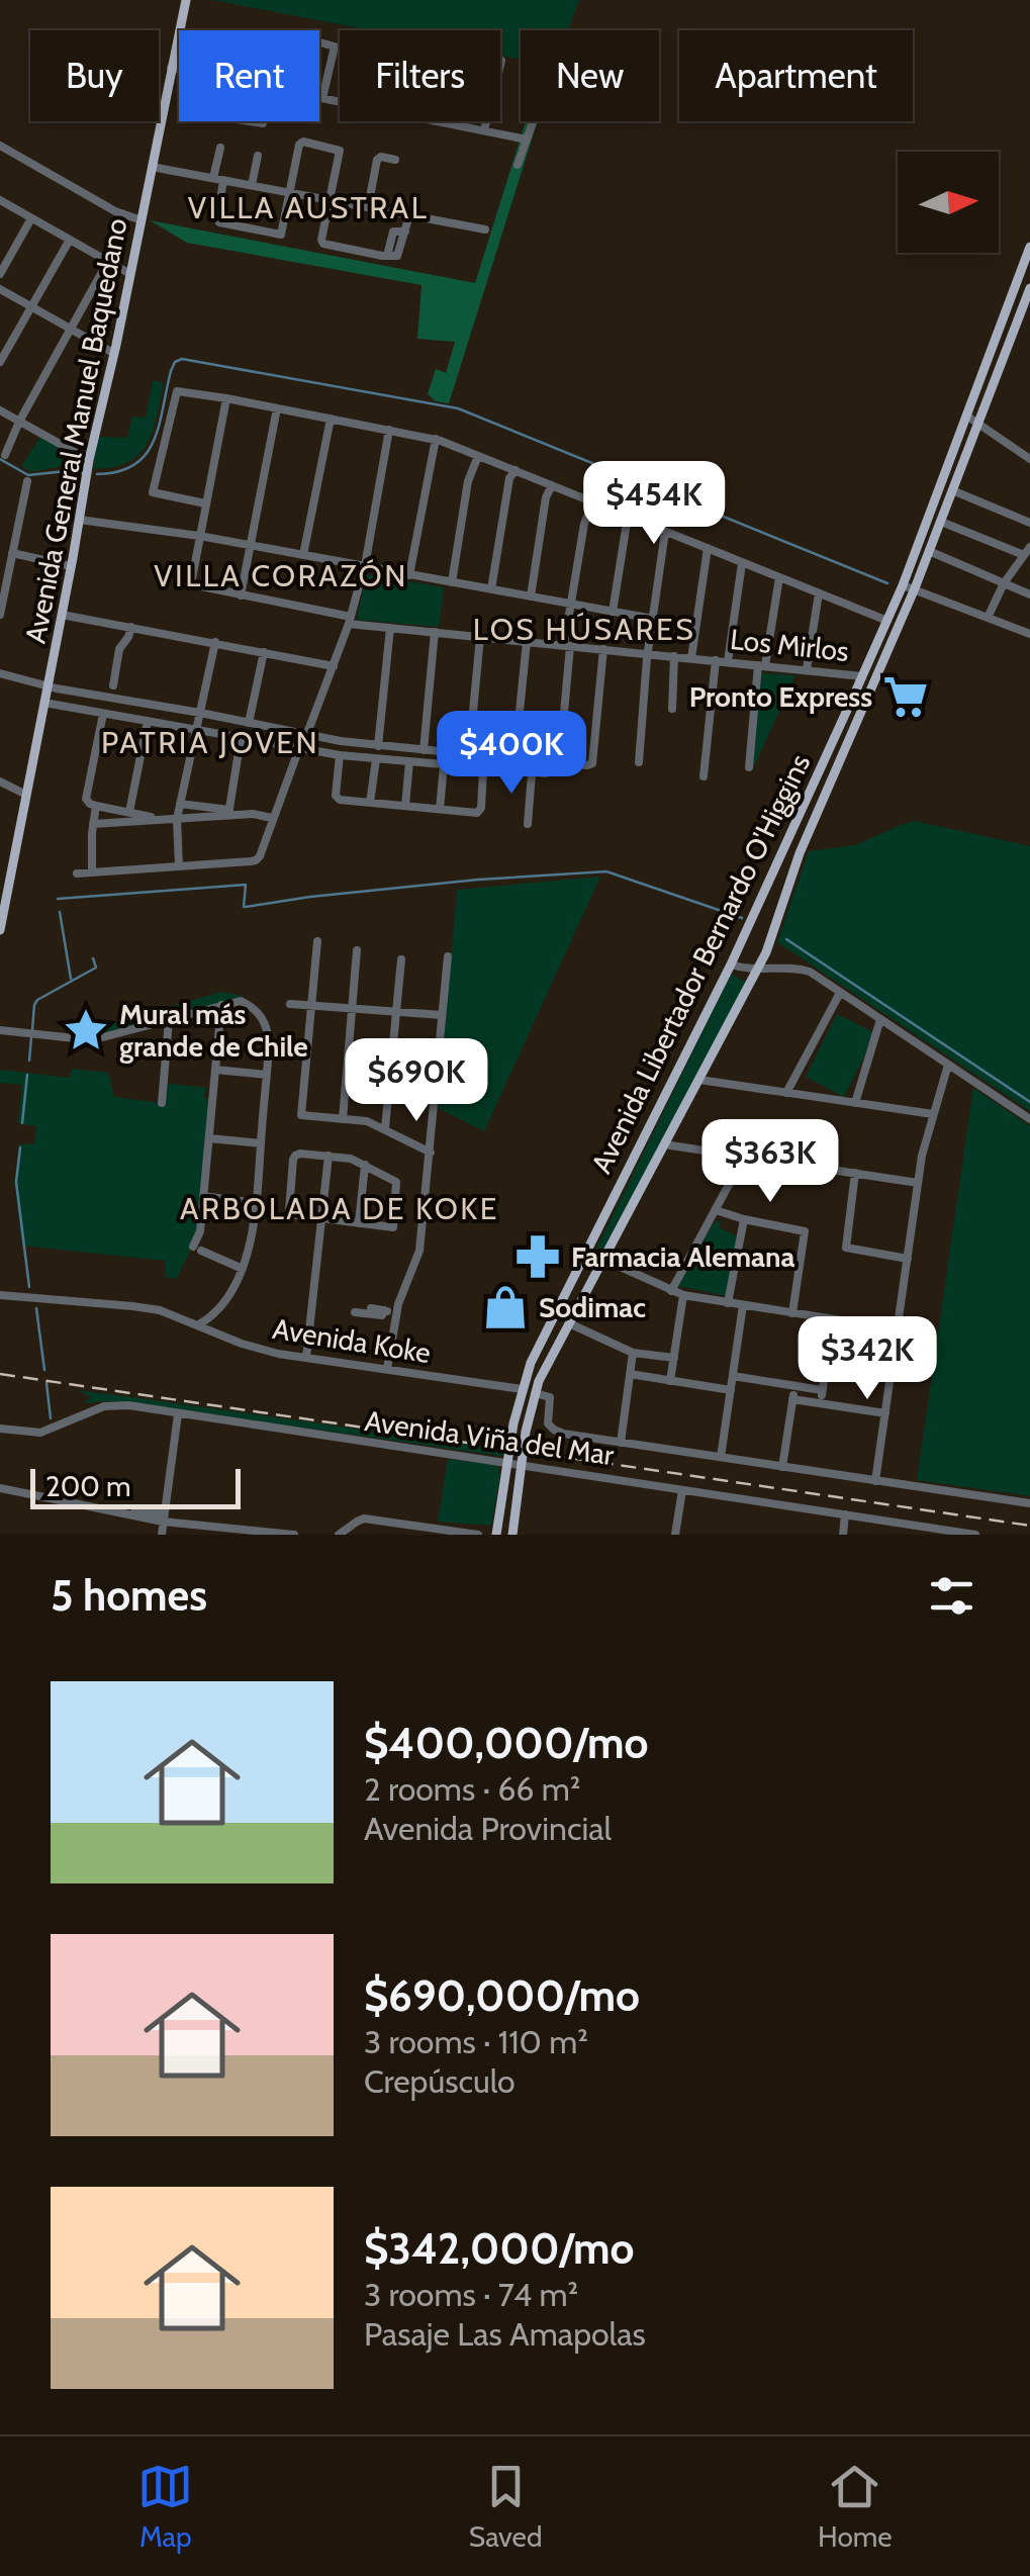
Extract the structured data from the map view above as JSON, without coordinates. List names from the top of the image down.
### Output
{
  "streets": {
    "main road": ["Avenida General Manuel Baquedano", "Avenida Libertador Bernardo O'Higgins"],
    "street": ["Los Mirlos", "Avenida Koke", "Avenida Viña del Mar"]
  },
  "crossings": [
    ["Los Mirlos", "Avenida Libertador Bernardo O'Higgins"],
    ["Avenida Libertador Bernardo O'Higgins", "Avenida Koke"],
    ["Avenida Libertador Bernardo O'Higgins", "Avenida Viña del Mar"]
  ],
  "districts": [
    "VILLA AUSTRAL",
    "VILLA CORAZÓN",
    "LOS HÚSARES",
    "PATRIA JOVEN",
    "ARBOLADA DE KOKE"
  ],
  "places": {
    "supermarket": ["Pronto Express"],
    "place": ["Mural más grande de Chile"],
    "pharmacy": ["Farmacia Alemana"],
    "shop": ["Sodimac"]
  },
  "scale_bar": "200 m",
  "north": "right",
  "page": {
    "chip": [
      "Buy",
      "Rent",
      "Filters",
      "New",
      "Apartment"
    ],
    "price": [
      "$454K",
      "$400K",
      "$690K",
      "$363K",
      "$342K"
    ],
    "scale": "200 m",
    "heading": "5 homes",
    "list": [
      {
        "name": "$400,000/mo",
        "note": "2 rooms · 66 m² · Avenida Provincial"
      },
      {
        "name": "$690,000/mo",
        "note": "3 rooms · 110 m² · Crepúsculo"
      },
      {
        "name": "$342,000/mo",
        "note": "3 rooms · 74 m² · Pasaje Las Amapolas"
      }
    ],
    "tabs": ["Map", "Saved", "Home"]
  }
}
